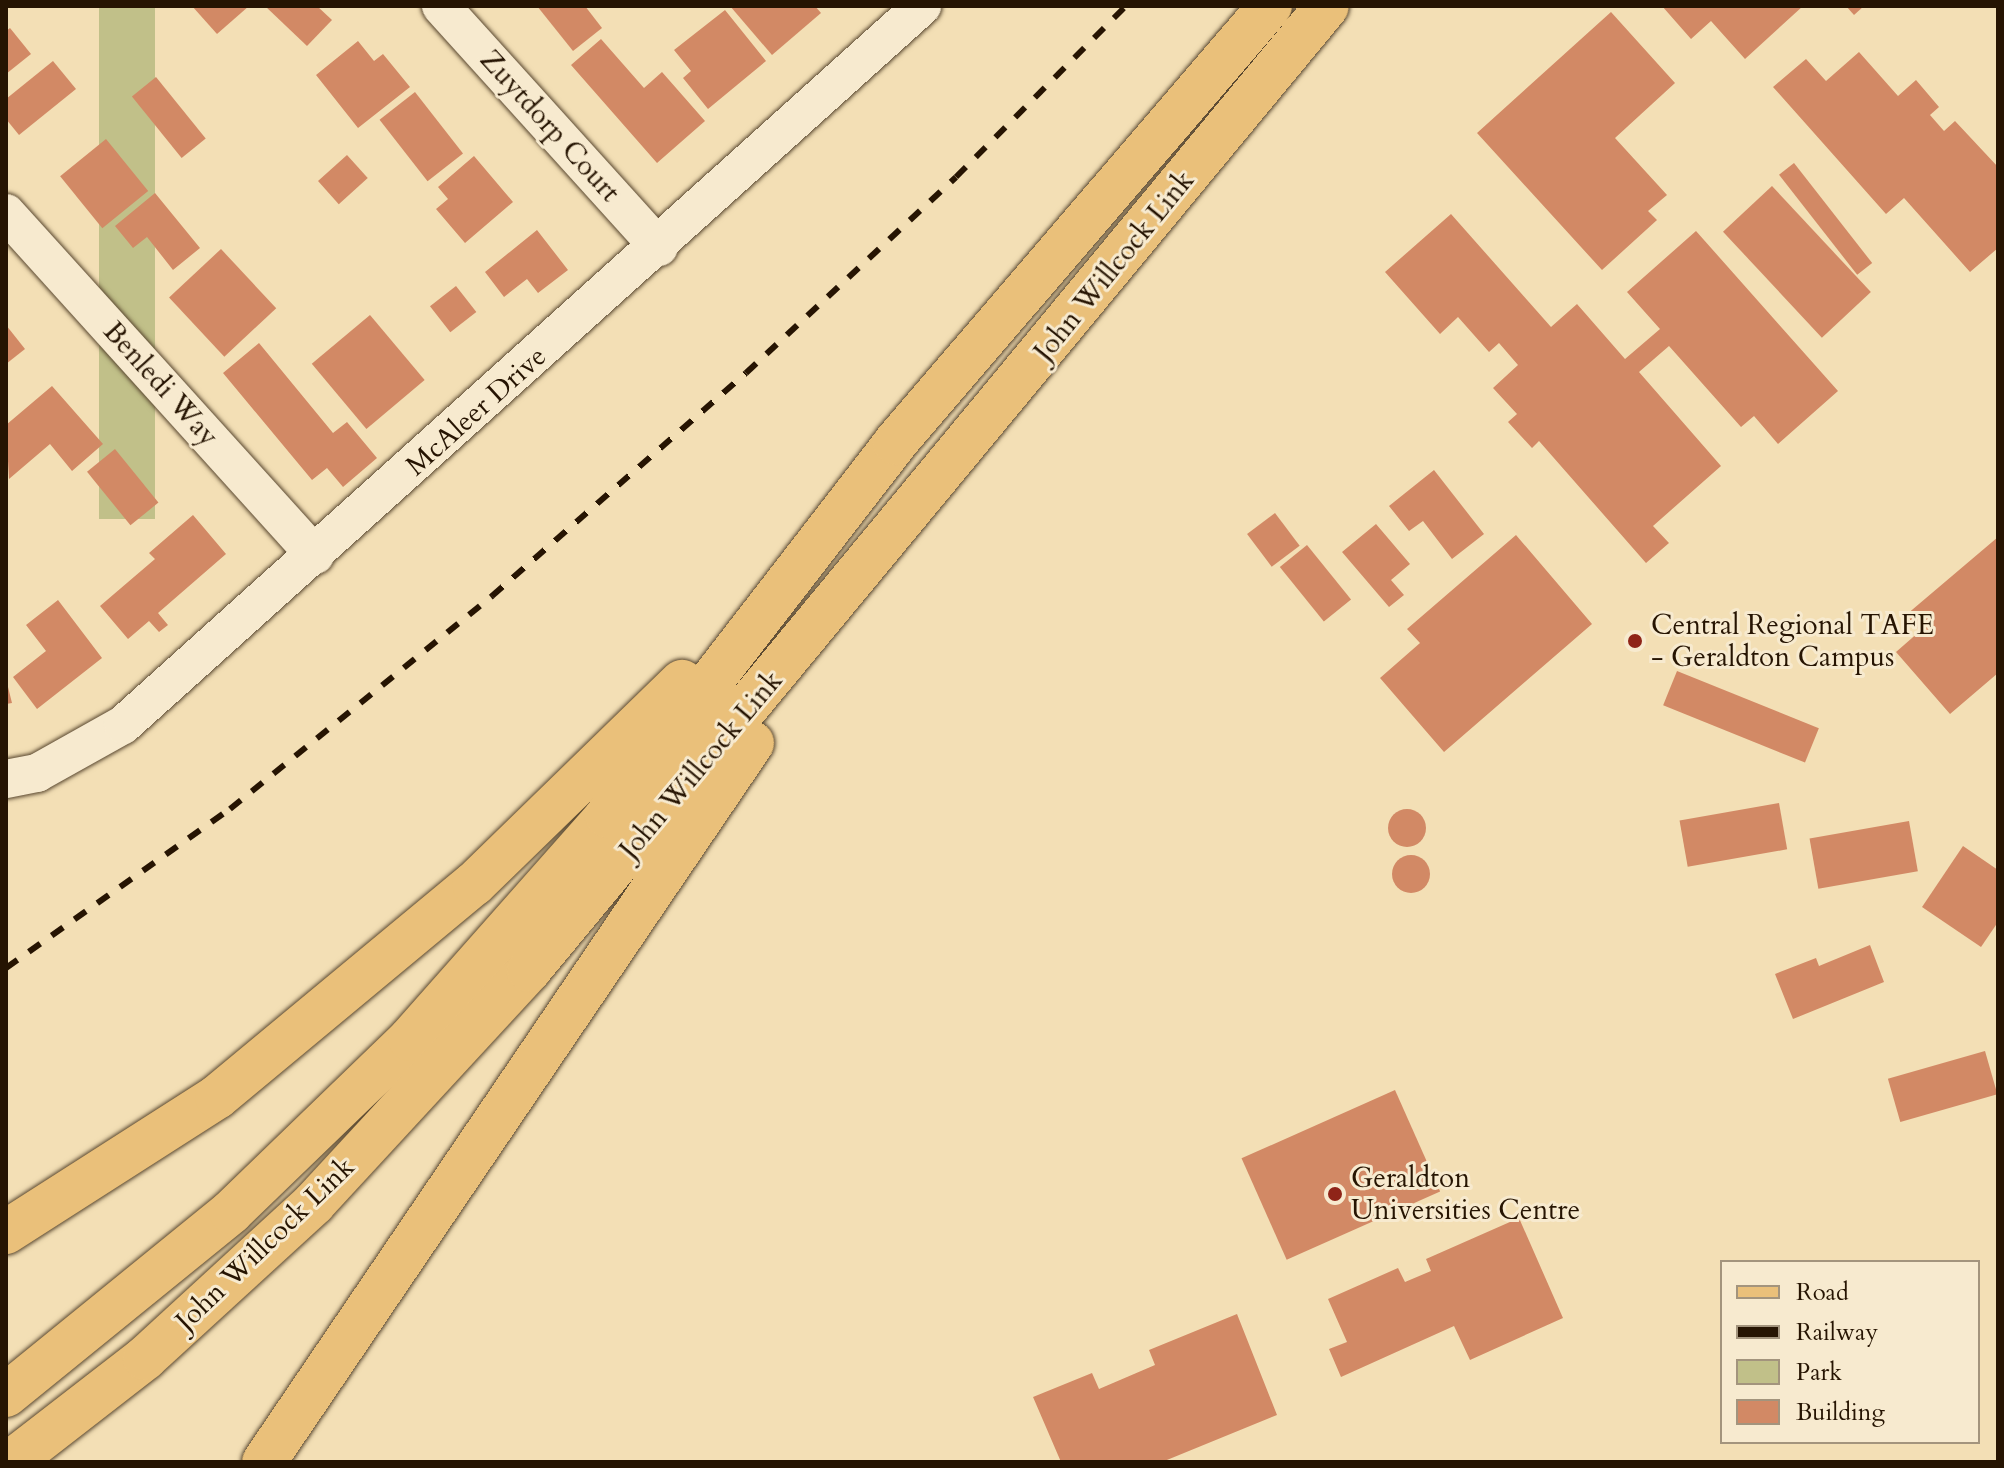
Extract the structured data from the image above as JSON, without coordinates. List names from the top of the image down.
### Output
{
  "streets": {
    "main road": ["John Willcock Link"],
    "street": ["Zuytdorp Court", "Benledi Way", "McAleer Drive"]
  },
  "crossings": [
    ["Zuytdorp Court", "McAleer Drive"],
    ["Benledi Way", "McAleer Drive"]
  ],
  "places": ["Central Regional TAFE - Geraldton Campus", "Geraldton Universities Centre"],
  "legend": [
    "Road",
    "Railway",
    "Park",
    "Building"
  ]
}
